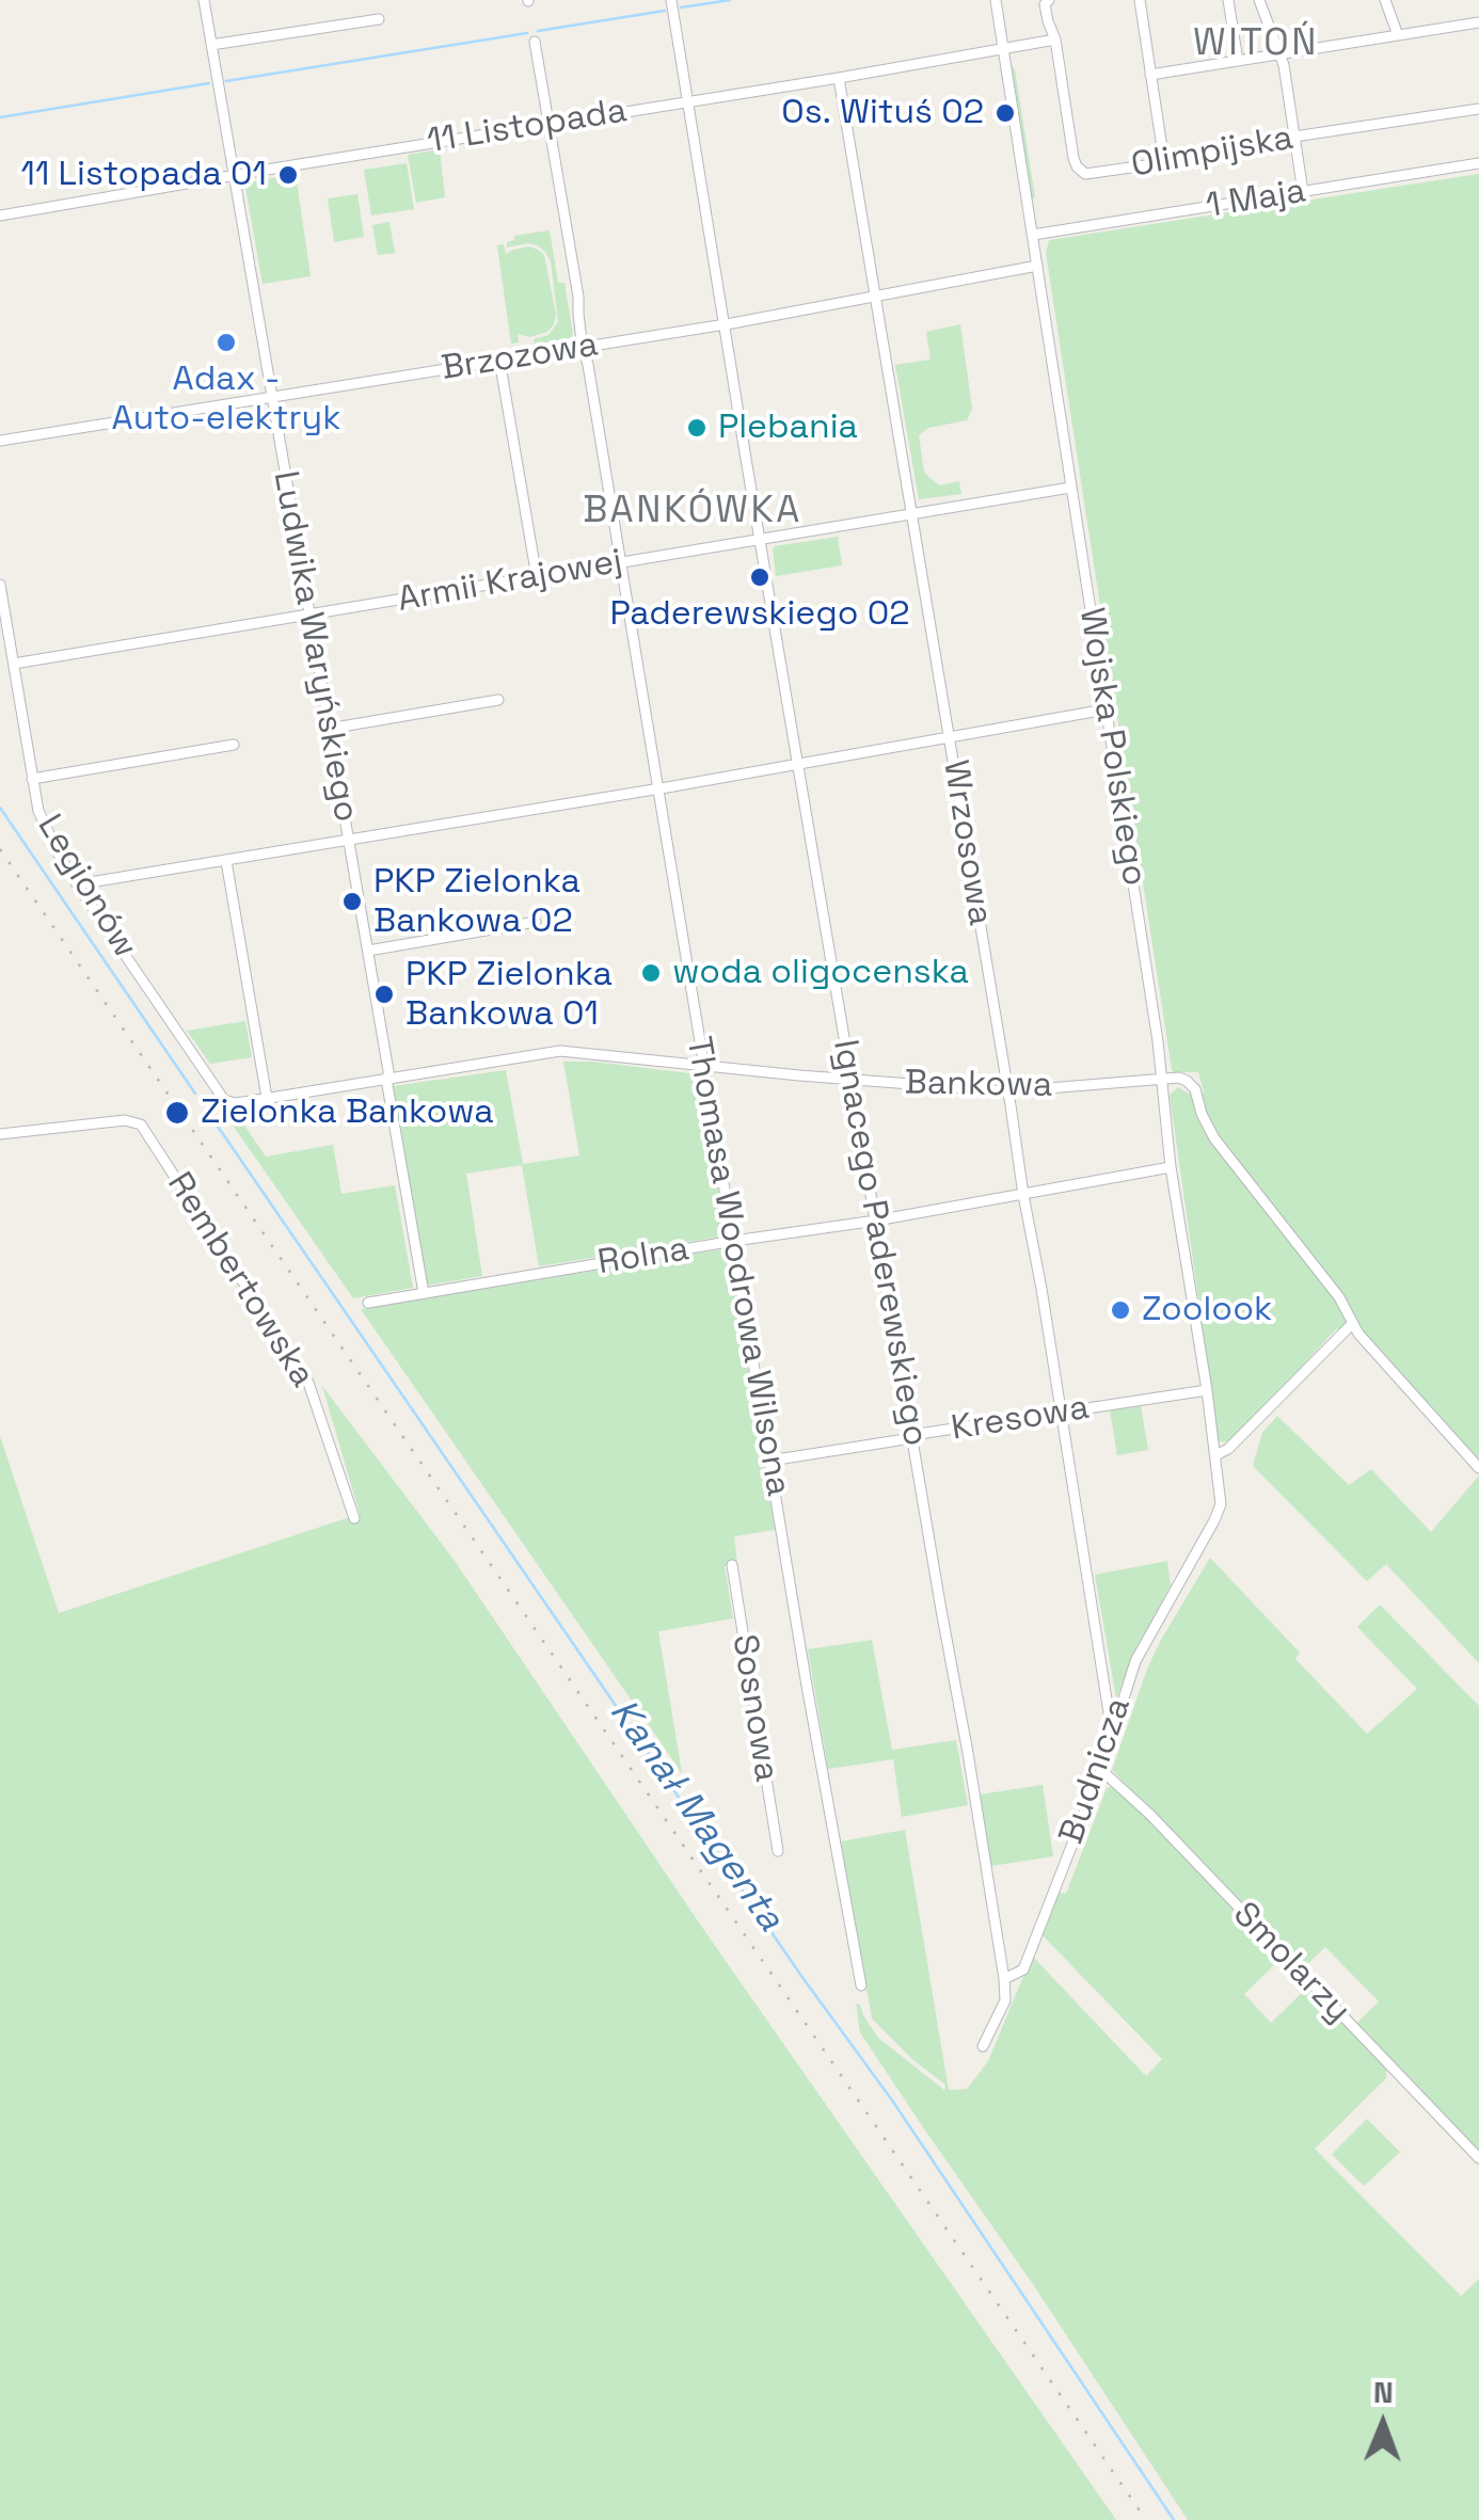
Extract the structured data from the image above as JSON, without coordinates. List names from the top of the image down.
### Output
{
  "streets": {
    "street": [
      "11 Listopada",
      "Olimpijska",
      "1 Maja",
      "Brzozowa",
      "Armii Krajowej",
      "Ludwika Waryńskiego",
      "Wojska Polskiego",
      "Wrzosowa",
      "Legionów",
      "Bankowa",
      "Ignacego Paderewskiego",
      "Rolna",
      "Thomasa Woodrowa Wilsona",
      "Rembertowska",
      "Kresowa",
      "Sosnowa",
      "Budnicza",
      "Smolarzy"
    ]
  },
  "crossings": [
    ["11 Listopada", "Olimpijska"],
    ["11 Listopada", "Ludwika Waryńskiego"],
    ["11 Listopada", "Wojska Polskiego"],
    ["11 Listopada", "Wrzosowa"],
    ["11 Listopada", "Ignacego Paderewskiego"],
    ["11 Listopada", "Thomasa Woodrowa Wilsona"],
    ["1 Maja", "Wojska Polskiego"],
    ["Brzozowa", "Ludwika Waryńskiego"],
    ["Brzozowa", "Wojska Polskiego"],
    ["Brzozowa", "Wrzosowa"],
    ["Brzozowa", "Ignacego Paderewskiego"],
    ["Brzozowa", "Thomasa Woodrowa Wilsona"],
    ["Armii Krajowej", "Ludwika Waryńskiego"],
    ["Armii Krajowej", "Wojska Polskiego"],
    ["Armii Krajowej", "Wrzosowa"],
    ["Armii Krajowej", "Legionów"],
    ["Armii Krajowej", "Ignacego Paderewskiego"],
    ["Armii Krajowej", "Thomasa Woodrowa Wilsona"],
    ["Ludwika Waryńskiego", "Bankowa"],
    ["Ludwika Waryńskiego", "Rolna"],
    ["Wojska Polskiego", "Bankowa"],
    ["Wojska Polskiego", "Rolna"],
    ["Wojska Polskiego", "Kresowa"],
    ["Wojska Polskiego", "Budnicza"],
    ["Wrzosowa", "Bankowa"],
    ["Wrzosowa", "Rolna"],
    ["Wrzosowa", "Kresowa"],
    ["Wrzosowa", "Budnicza"],
    ["Legionów", "Bankowa"],
    ["Bankowa", "Ignacego Paderewskiego"],
    ["Bankowa", "Thomasa Woodrowa Wilsona"],
    ["Ignacego Paderewskiego", "Rolna"],
    ["Ignacego Paderewskiego", "Kresowa"],
    ["Ignacego Paderewskiego", "Budnicza"],
    ["Rolna", "Thomasa Woodrowa Wilsona"],
    ["Thomasa Woodrowa Wilsona", "Kresowa"],
    ["Budnicza", "Smolarzy"]
  ],
  "districts": ["WITOŃ", "BANKÓWKA"],
  "water": ["Kanał Magenta"],
  "places": [
    "Os. Wituś 02",
    "11 Listopada 01",
    "Adax - Auto-elektryk",
    "Plebania",
    "Paderewskiego 02",
    "PKP Zielonka Bankowa 02",
    "woda oligocenska",
    "PKP Zielonka Bankowa 01",
    "Zielonka Bankowa",
    "Zoolook"
  ],
  "north": "top"
}
